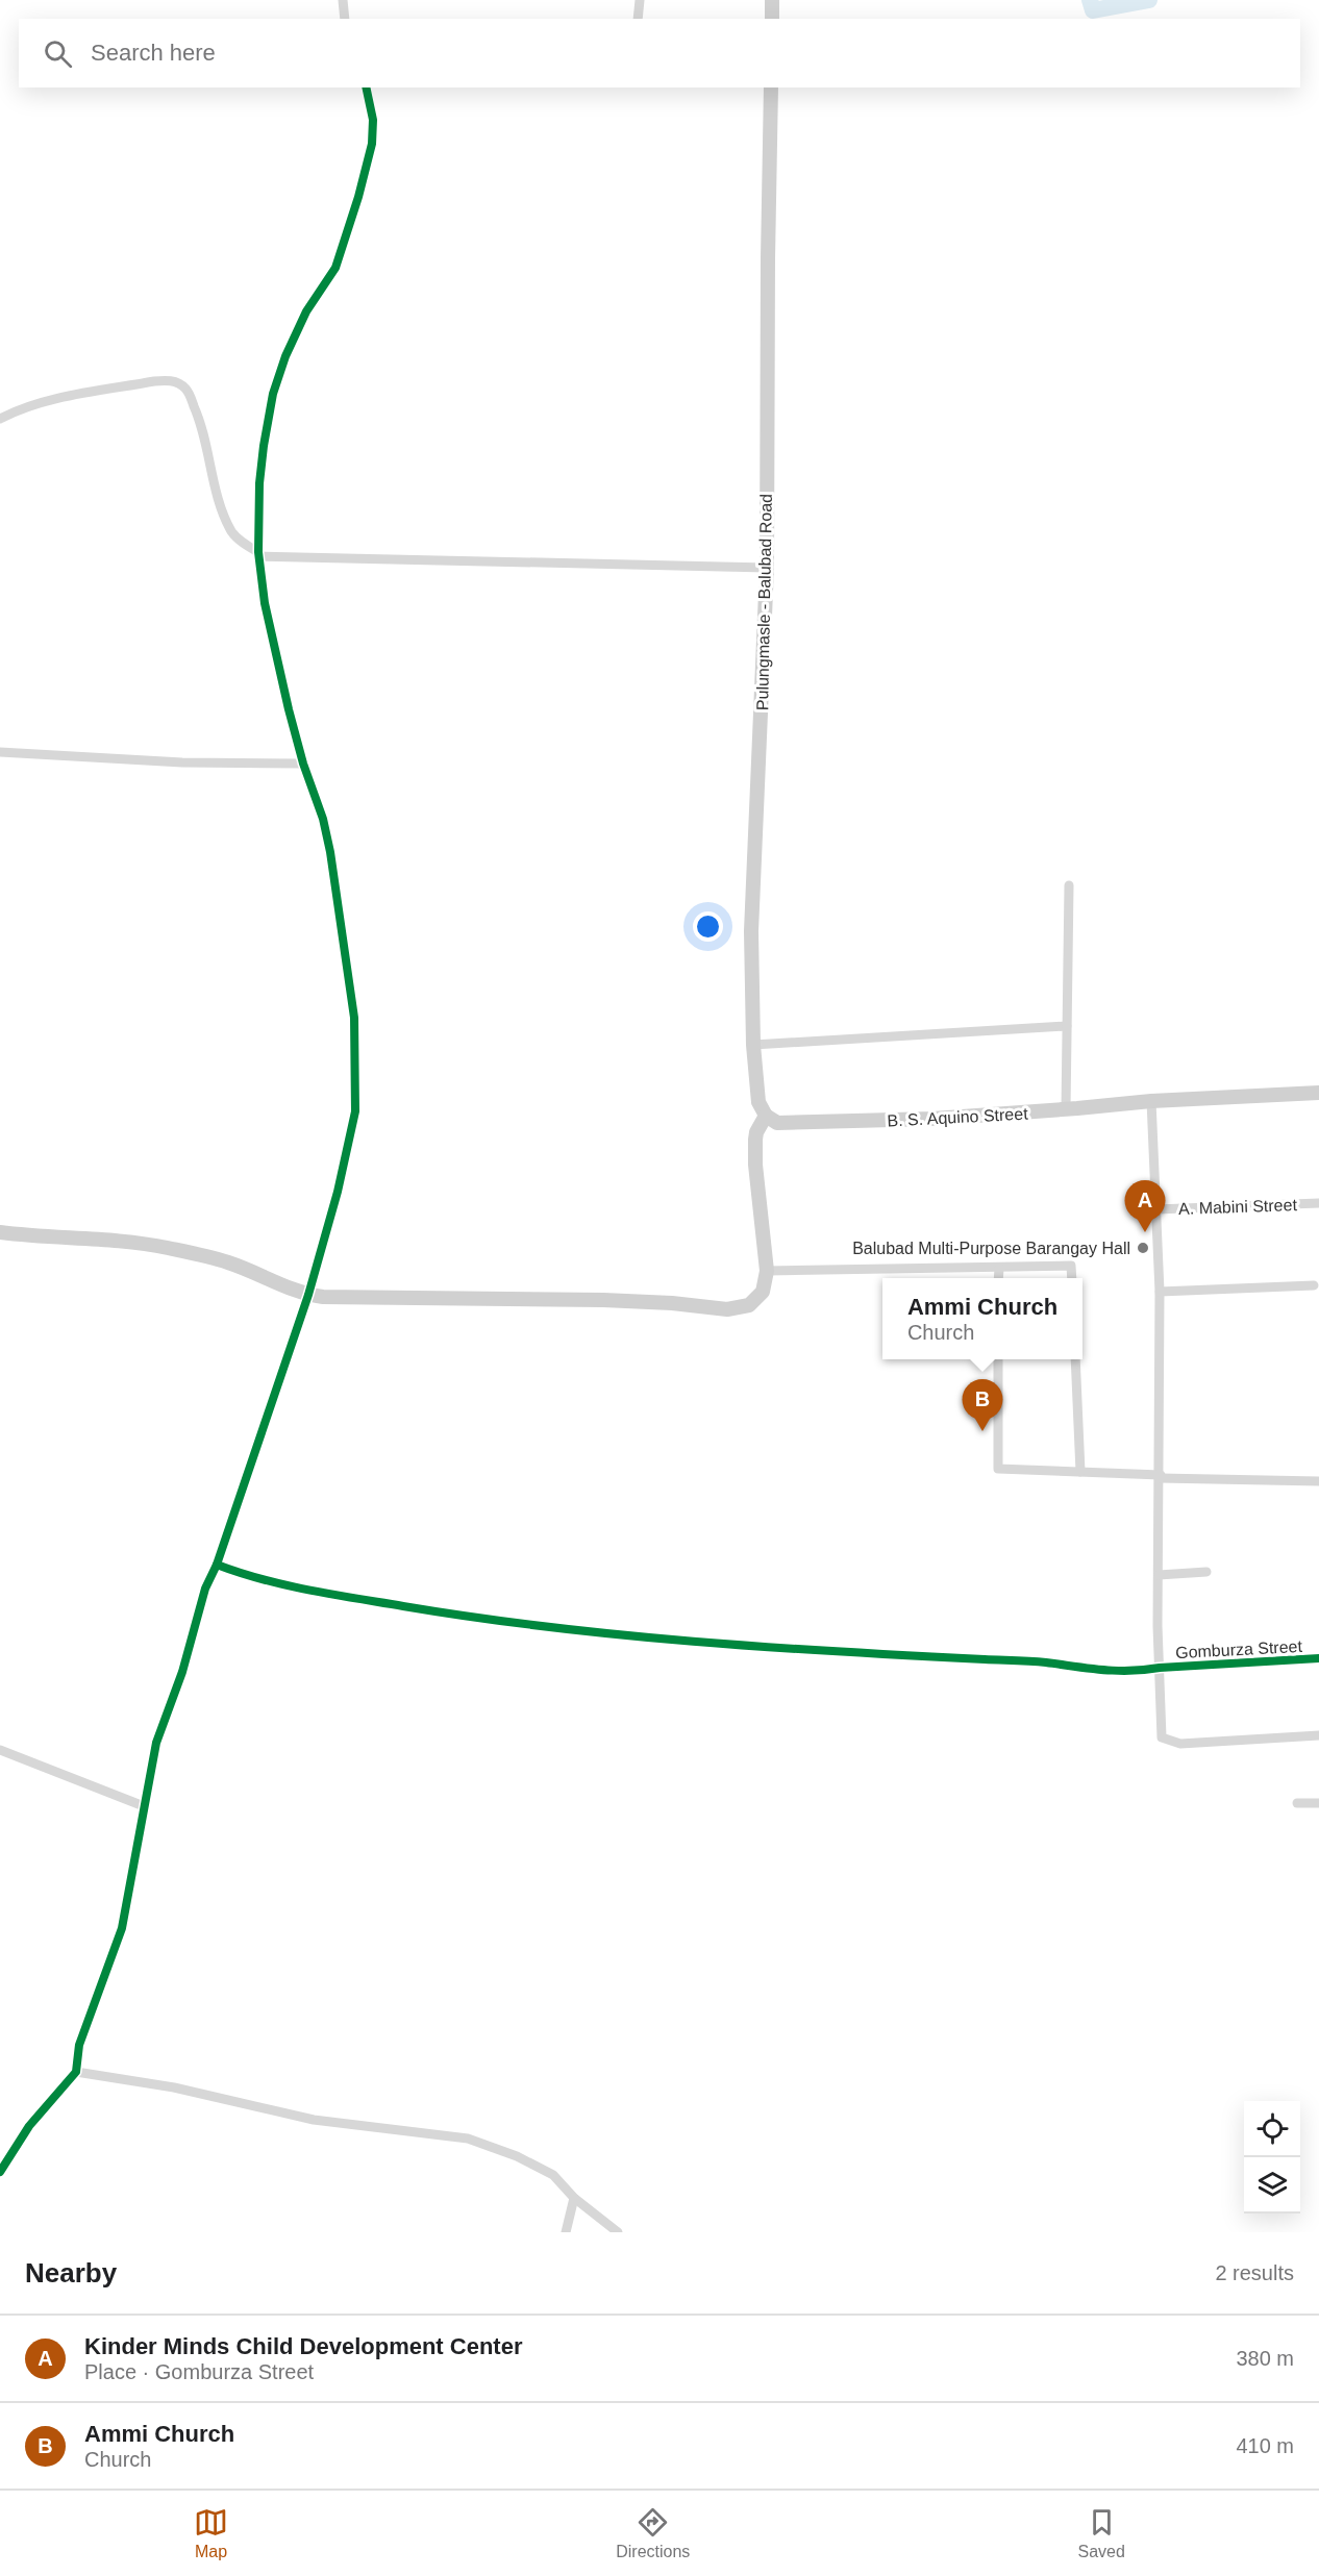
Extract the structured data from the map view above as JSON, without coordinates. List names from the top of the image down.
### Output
{
  "streets": {
    "street": [
      "Pulungmasle - Balubad Road",
      "B. S. Aquino Street",
      "A. Mabini Street",
      "Gomburza Street"
    ]
  },
  "crossings": [
    ["Pulungmasle - Balubad Road", "B. S. Aquino Street"],
    ["B. S. Aquino Street", "Gomburza Street"],
    ["A. Mabini Street", "Gomburza Street"]
  ],
  "places": ["Balubad Multi-Purpose Barangay Hall"],
  "page": {
    "search": "Search here",
    "pins": ["A", "B"],
    "popup": ["Ammi Church", "Church"],
    "heading": ["Nearby", "2 results"],
    "list": [
      {
        "mark": "A",
        "name": "Kinder Minds Child Development Center",
        "note": "Place · Gomburza Street",
        "value": "380 m"
      },
      {
        "mark": "B",
        "name": "Ammi Church",
        "note": "Church",
        "value": "410 m"
      }
    ],
    "nav": ["Map", "Directions", "Saved"]
  }
}
